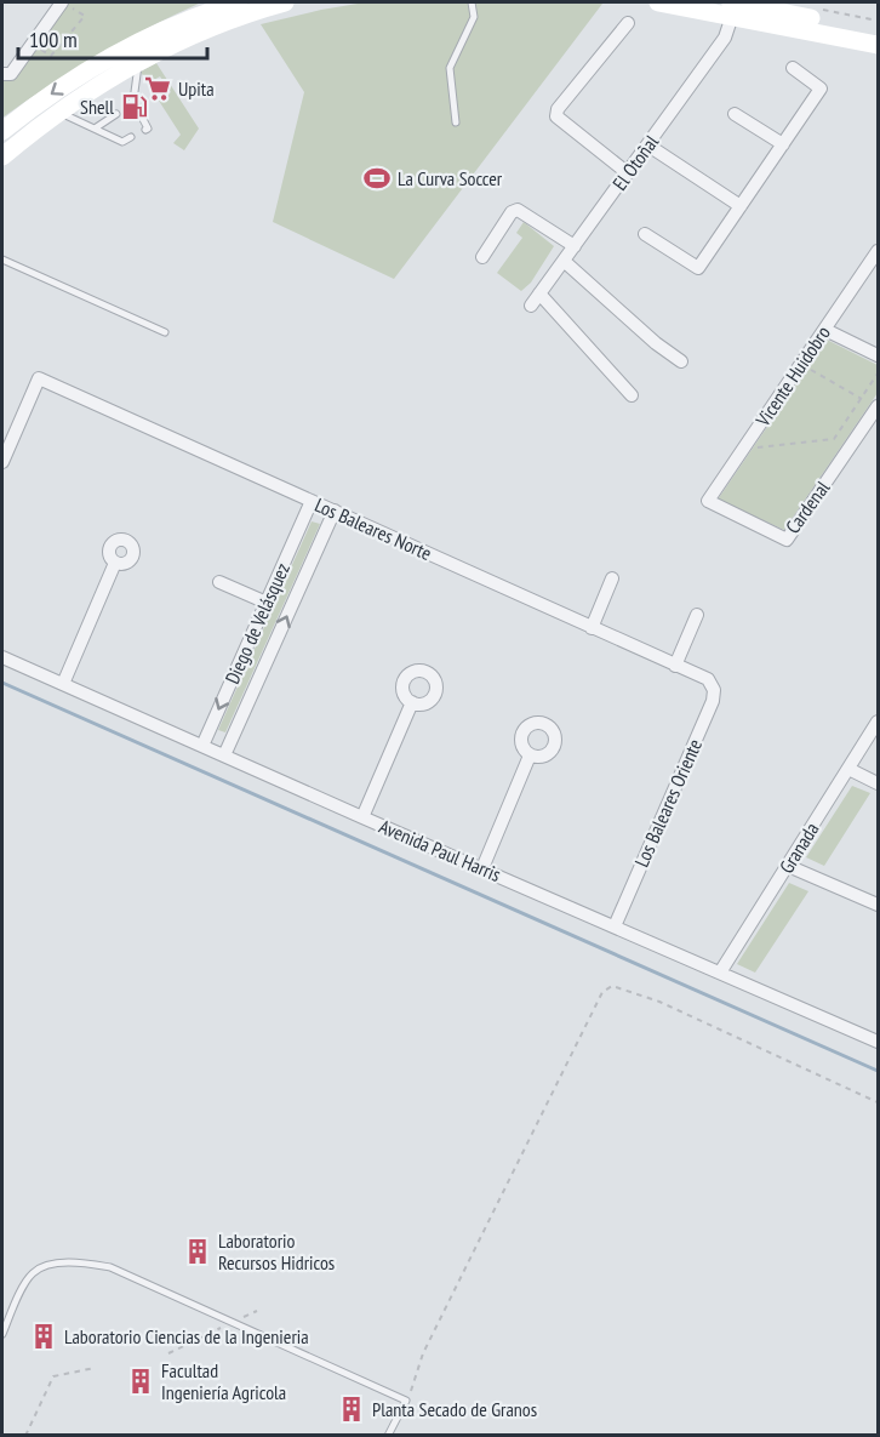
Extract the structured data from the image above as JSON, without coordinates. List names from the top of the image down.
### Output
{
  "streets": {
    "street": [
      "El Otoñal",
      "Vicente Huidobro",
      "Cardenal",
      "Los Baleares Norte",
      "Diego de Velásquez",
      "Los Baleares Oriente",
      "Granada",
      "Avenida Paul Harris"
    ]
  },
  "crossings": [
    ["Vicente Huidobro", "Cardenal"],
    ["Los Baleares Norte", "Diego de Velásquez"],
    ["Los Baleares Norte", "Los Baleares Oriente"],
    ["Diego de Velásquez", "Avenida Paul Harris"],
    ["Los Baleares Oriente", "Avenida Paul Harris"],
    ["Granada", "Avenida Paul Harris"]
  ],
  "places": {
    "supermarket": ["Upita"],
    "fuel station": ["Shell"],
    "sports": ["La Curva Soccer"],
    "building": [
      "Laboratorio Recursos Hidricos",
      "Laboratorio Ciencias de la Ingenieria",
      "Facultad Ingeniería Agricola",
      "Planta Secado de Granos"
    ]
  },
  "scale_bar": "100 m"
}
